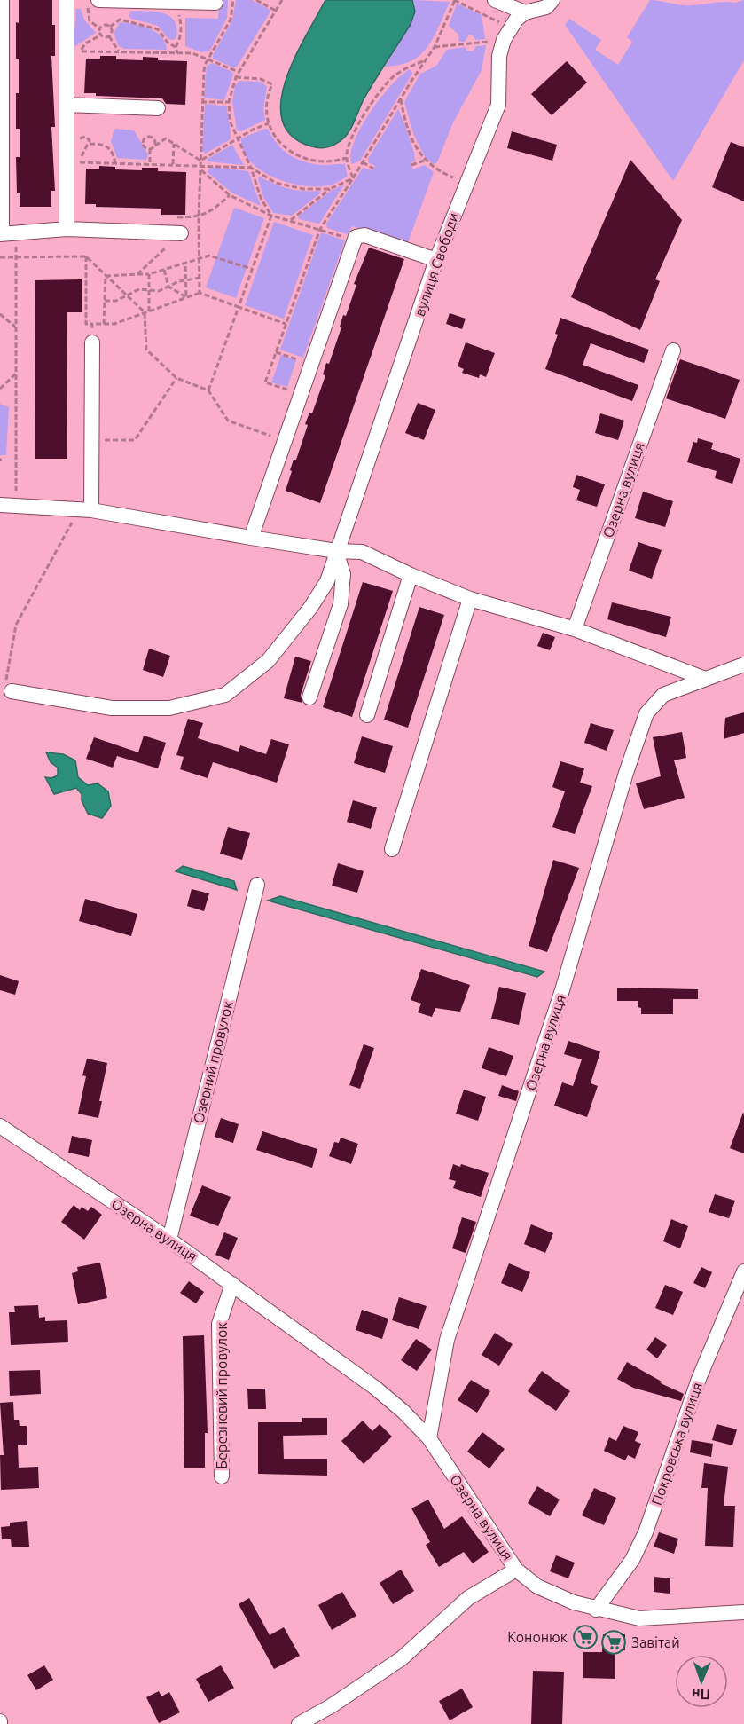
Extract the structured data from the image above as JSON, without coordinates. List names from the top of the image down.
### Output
{
  "streets": {
    "street": [
      "вулиця Свободи",
      "Озерна вулиця",
      "Озерний провулок",
      "Березневий провулок",
      "Покровська вулиця"
    ]
  },
  "crossings": [
    ["Озерна вулиця", "Озерний провулок"],
    ["Озерна вулиця", "Березневий провулок"],
    ["Озерна вулиця", "Покровська вулиця"]
  ],
  "places": {
    "supermarket": ["Кононюк", "Завітай"]
  },
  "north": "bottom"
}
